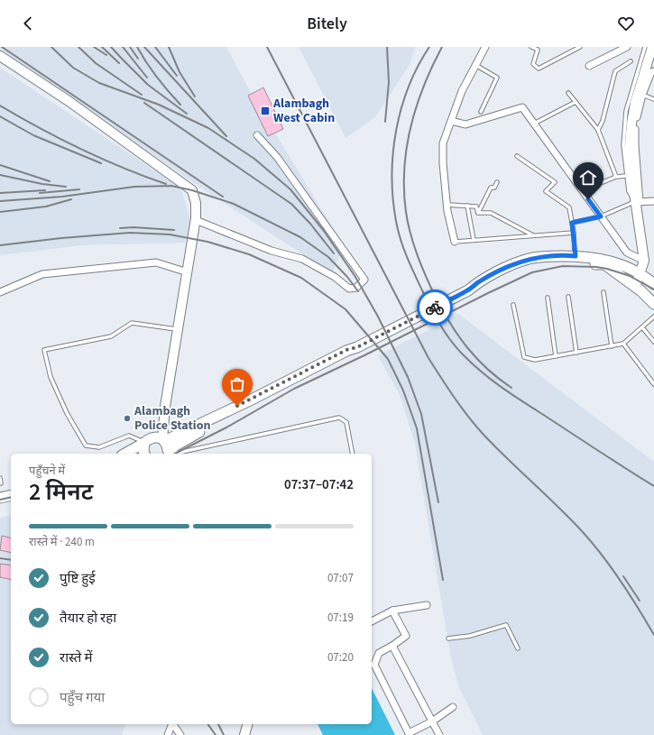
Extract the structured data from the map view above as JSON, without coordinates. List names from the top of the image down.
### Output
{
  "places": {
    "transit": ["Alambagh West Cabin"],
    "other": ["Alambagh Police Station"]
  },
  "page": {
    "header": "Bitely",
    "heading": ["2 मिनट", "पहुँचने में", "07:37–07:42"],
    "bar": "रास्ते में · 240 m",
    "list": [
      ["पुष्टि हुई", "07:07"],
      ["तैयार हो रहा", "07:19"],
      ["रास्ते में", "07:20"],
      "पहुँच गया"
    ]
  }
}
